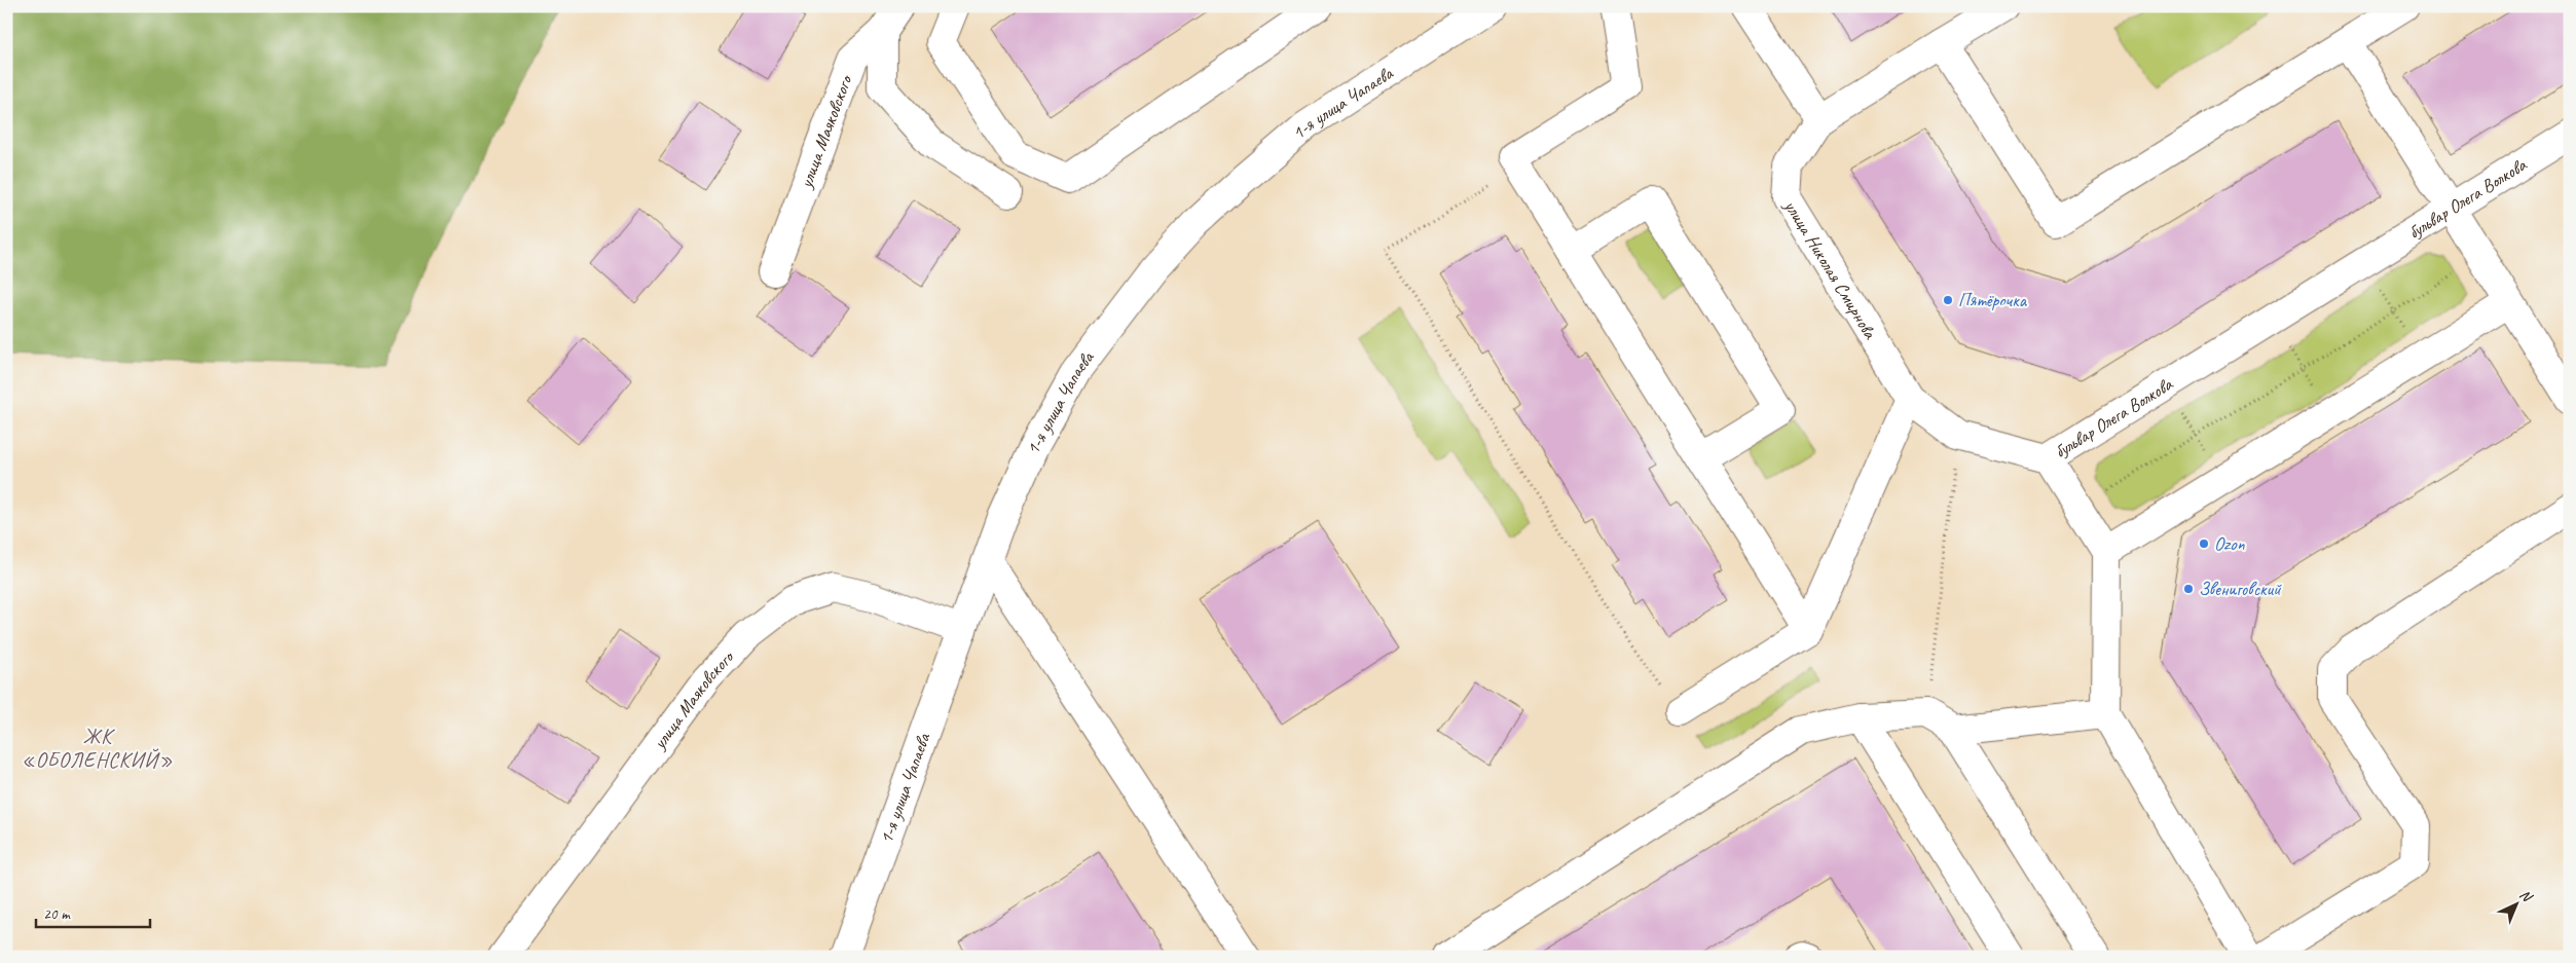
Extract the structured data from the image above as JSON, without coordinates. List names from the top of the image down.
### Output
{
  "streets": {
    "street": [
      "1-я улица Чапаева",
      "улица Маяковского",
      "бульвар Олега Волкова",
      "улица Николая Смирнова"
    ]
  },
  "crossings": [
    ["1-я улица Чапаева", "улица Маяковского"],
    ["бульвар Олега Волкова", "улица Николая Смирнова"]
  ],
  "districts": ["ЖК «ОБОЛЕНСКИЙ»"],
  "places": ["Пятёрочка", "Ozon", "Звениговский"],
  "scale_bar": "20 m",
  "north": "top right"
}
